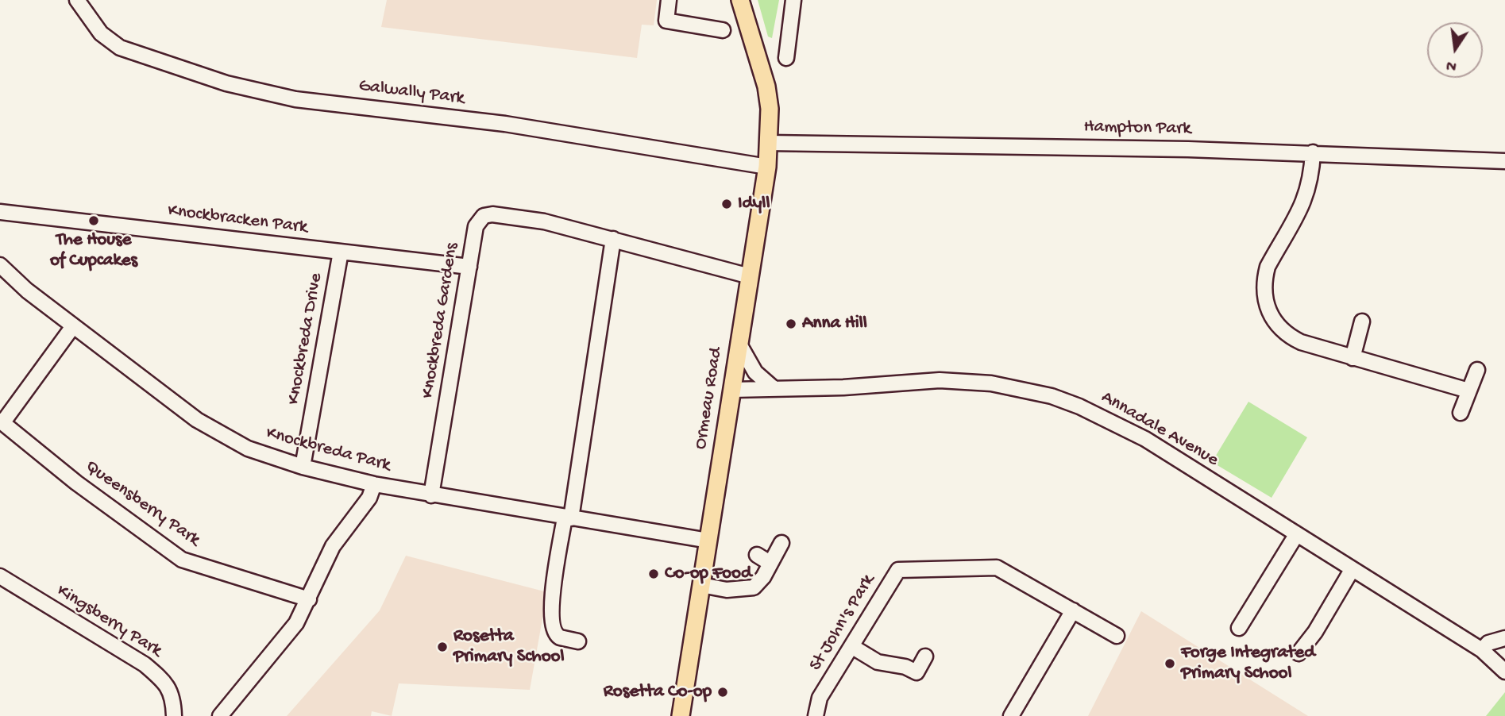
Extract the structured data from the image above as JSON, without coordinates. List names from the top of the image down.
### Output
{
  "streets": {
    "main road": ["Ormeau Road"],
    "street": [
      "Galwally Park",
      "Hampton Park",
      "Knockbracken Park",
      "Knockbreda Gardens",
      "Knockbreda Drive",
      "Annadale Avenue",
      "Knockbreda Park",
      "Queensberry Park",
      "Kingsberry Park",
      "St John's Park"
    ]
  },
  "crossings": [
    ["Galwally Park", "Ormeau Road"],
    ["Hampton Park", "Ormeau Road"],
    ["Knockbracken Park", "Knockbreda Gardens"],
    ["Knockbracken Park", "Knockbreda Drive"],
    ["Knockbreda Gardens", "Knockbreda Park"],
    ["Knockbreda Drive", "Knockbreda Park"],
    ["Ormeau Road", "Annadale Avenue"],
    ["Ormeau Road", "Knockbreda Park"]
  ],
  "places": [
    "Idyll",
    "The House of Cupcakes",
    "Anna Hill",
    "Co-op Food",
    "Rosetta Primary School",
    "Forge Integrated Primary School",
    "Rosetta Co-op"
  ],
  "north": "bottom"
}
